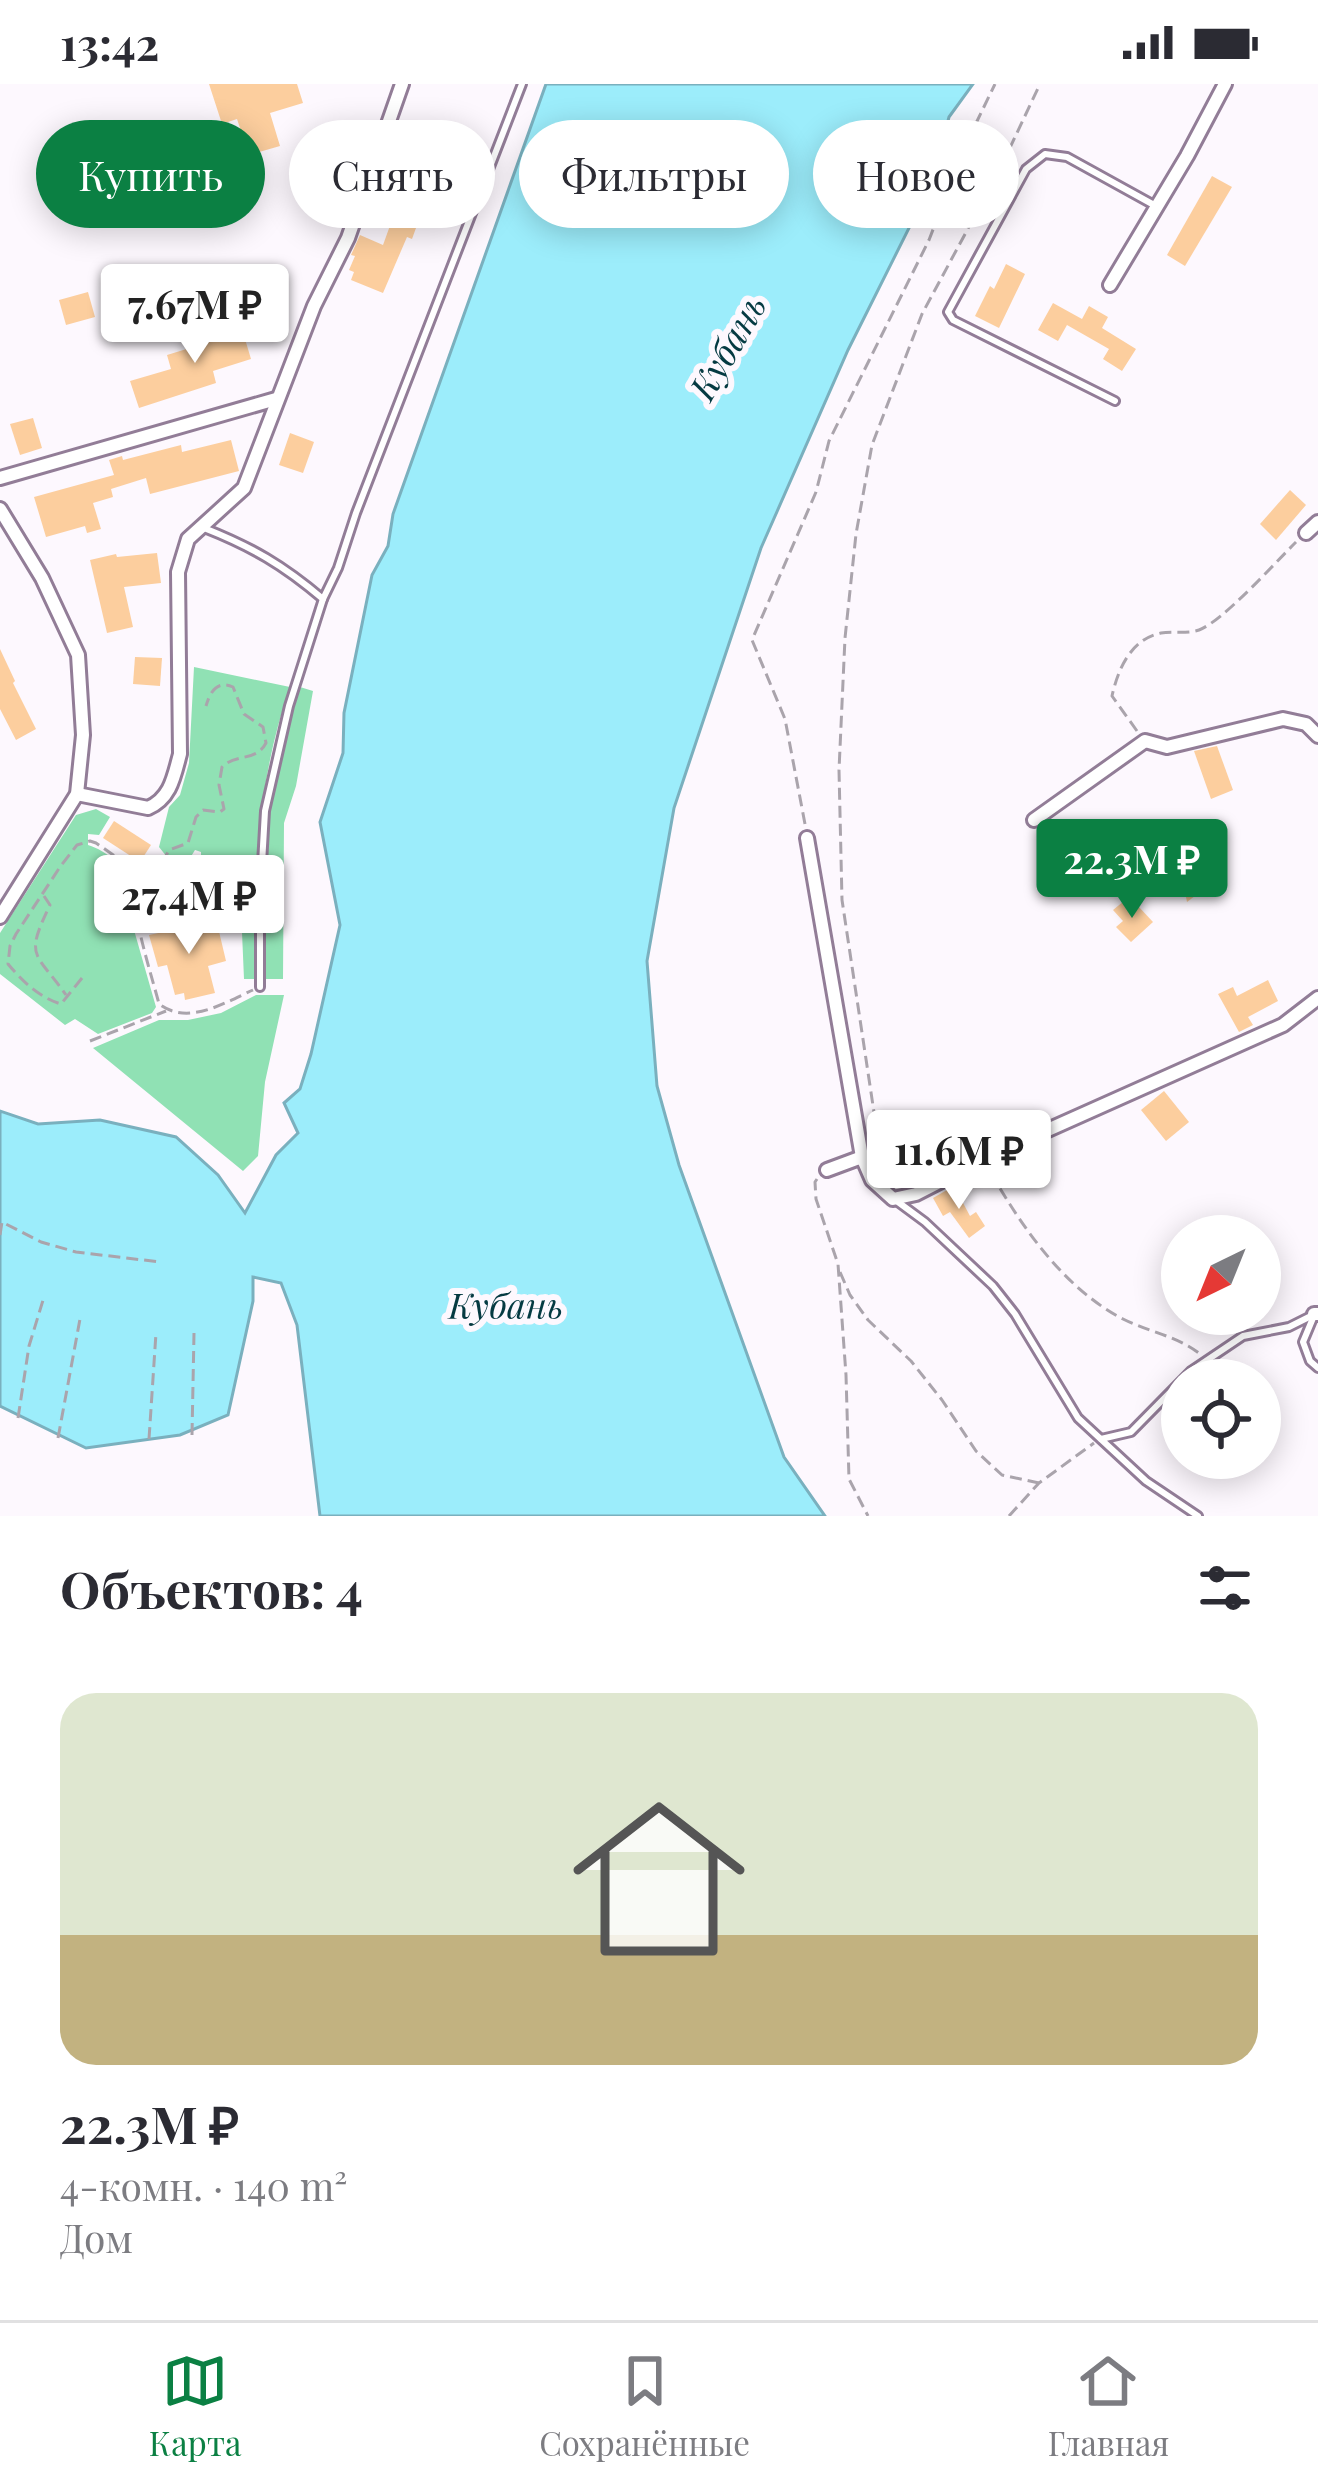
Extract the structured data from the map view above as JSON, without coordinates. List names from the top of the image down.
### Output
{
  "water": ["Кубань"],
  "north": "bottom left",
  "page": {
    "status": "13:42",
    "chip": [
      "Купить",
      "Снять",
      "Фильтры",
      "Новое"
    ],
    "price": [
      "7.67M ₽",
      "22.3M ₽",
      "27.4M ₽",
      "11.6M ₽"
    ],
    "heading": "Объектов: 4",
    "list": [
      {
        "name": "22.3M ₽",
        "note": "4-комн. · 140 m² · Дом"
      }
    ],
    "tabs": ["Карта", "Сохранённые", "Главная"]
  }
}
